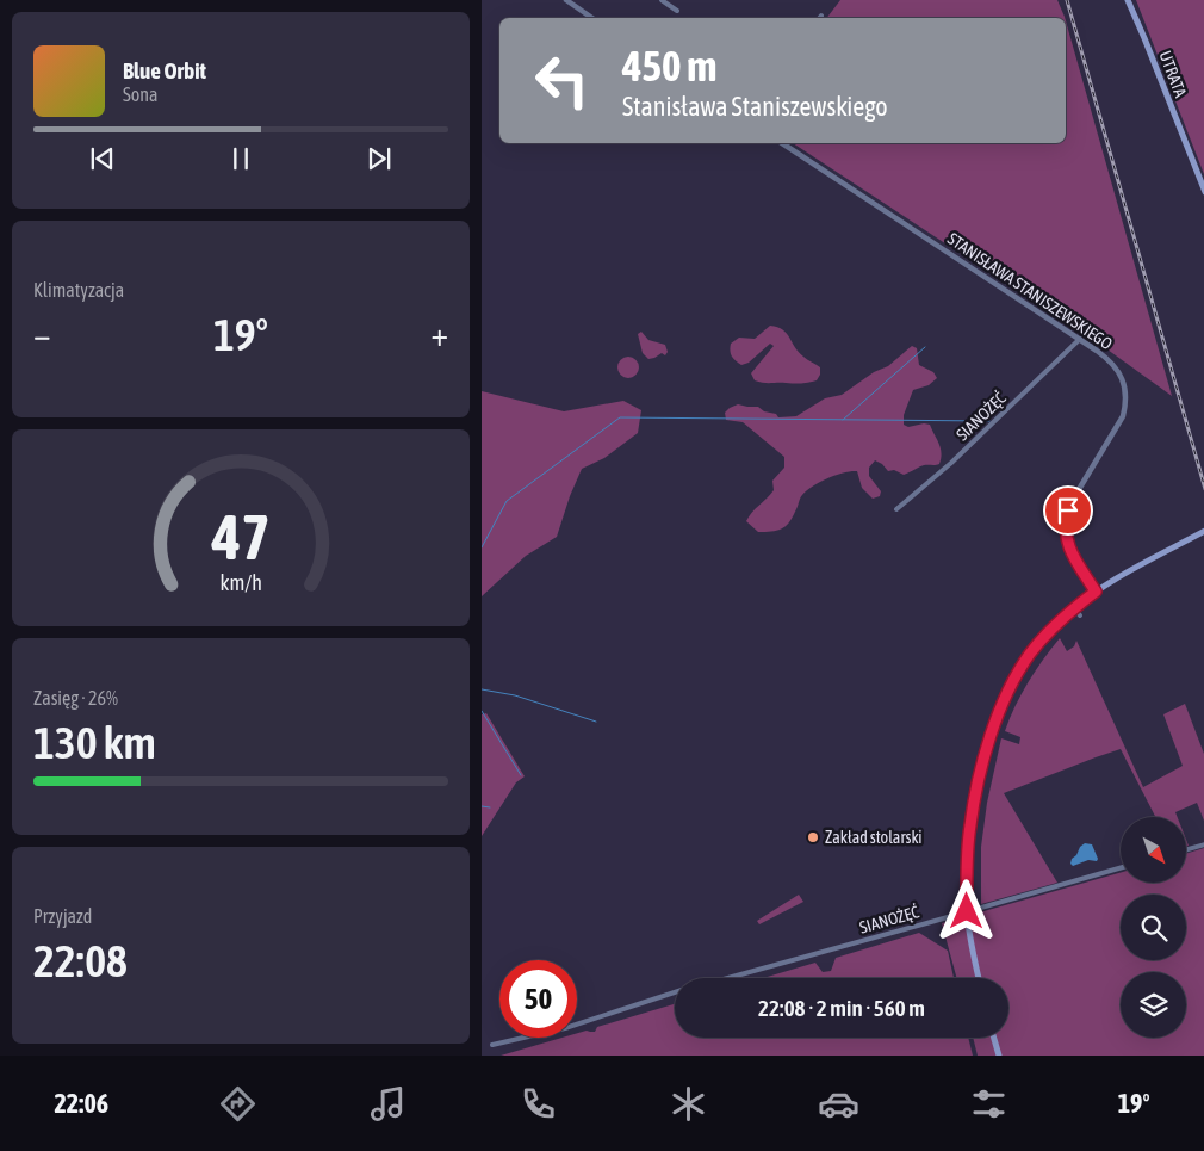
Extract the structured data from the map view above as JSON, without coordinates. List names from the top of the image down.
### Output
{
  "streets": {
    "main road": ["UTRATA"],
    "street": ["STANISŁAWA STANISZEWSKIEGO", "SIANOŻĘĆ"]
  },
  "crossings": [
    ["STANISŁAWA STANISZEWSKIEGO", "SIANOŻĘĆ"]
  ],
  "places": ["Zakład stolarski"],
  "north": "bottom right",
  "page": {
    "turn": ["450 m", "Stanisława Staniszewskiego"],
    "song": ["Blue Orbit", "Sona"],
    "tile": [
      "Klimatyzacja",
      ["Zasięg · 26%", "130 km"],
      ["Przyjazd", "22:08"]
    ],
    "heat": ["−", "19°", "+"],
    "limit": "50",
    "trip": "22:08 · 2 min · 560 m",
    "tabs": ["22:06", "19°"],
    "gauge": ["47", "km/h"]
  }
}
